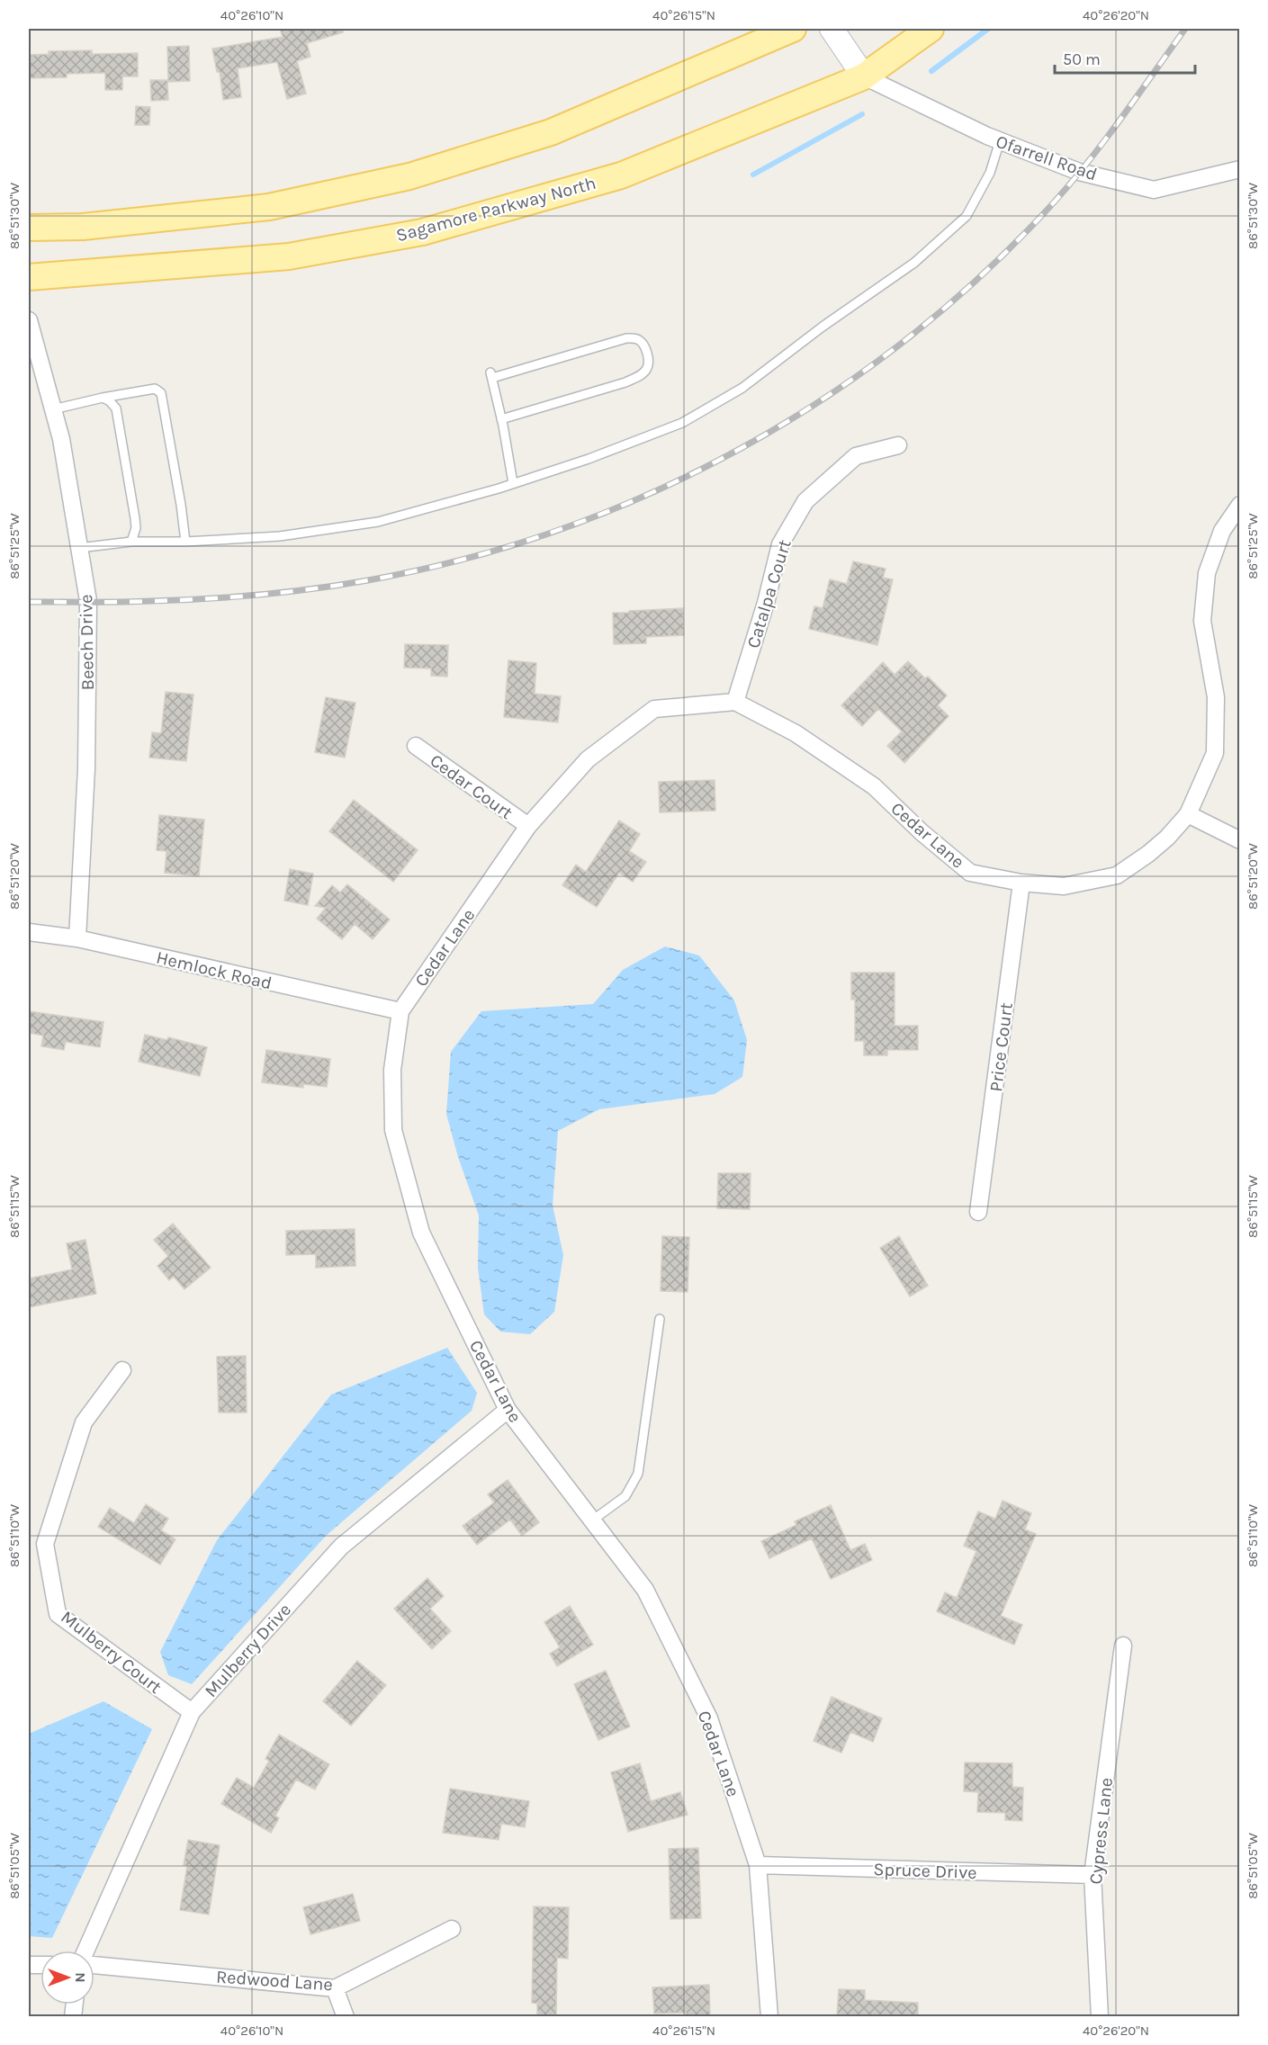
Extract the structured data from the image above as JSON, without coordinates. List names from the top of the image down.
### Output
{
  "streets": {
    "main road": ["Sagamore Parkway North"],
    "street": [
      "Ofarrell Road",
      "Catalpa Court",
      "Beech Drive",
      "Cedar Court",
      "Cedar Lane",
      "Hemlock Road",
      "Price Court",
      "Mulberry Drive",
      "Mulberry Court",
      "Cypress Lane",
      "Spruce Drive",
      "Redwood Lane"
    ]
  },
  "crossings": [
    ["Ofarrell Road", "Sagamore Parkway North"],
    ["Catalpa Court", "Cedar Lane"],
    ["Beech Drive", "Hemlock Road"],
    ["Cedar Court", "Cedar Lane"],
    ["Cedar Lane", "Hemlock Road"],
    ["Cedar Lane", "Price Court"],
    ["Cedar Lane", "Mulberry Drive"],
    ["Cedar Lane", "Spruce Drive"],
    ["Mulberry Drive", "Mulberry Court"],
    ["Cypress Lane", "Spruce Drive"]
  ],
  "scale_bar": "50 m",
  "north": "right",
  "coordinates": [
    "40°26'10\"N",
    "40°26'15\"N",
    "40°26'20\"N",
    "86°51'30\"W",
    "86°51'25\"W",
    "86°51'20\"W",
    "86°51'15\"W",
    "86°51'10\"W",
    "86°51'05\"W"
  ]
}
